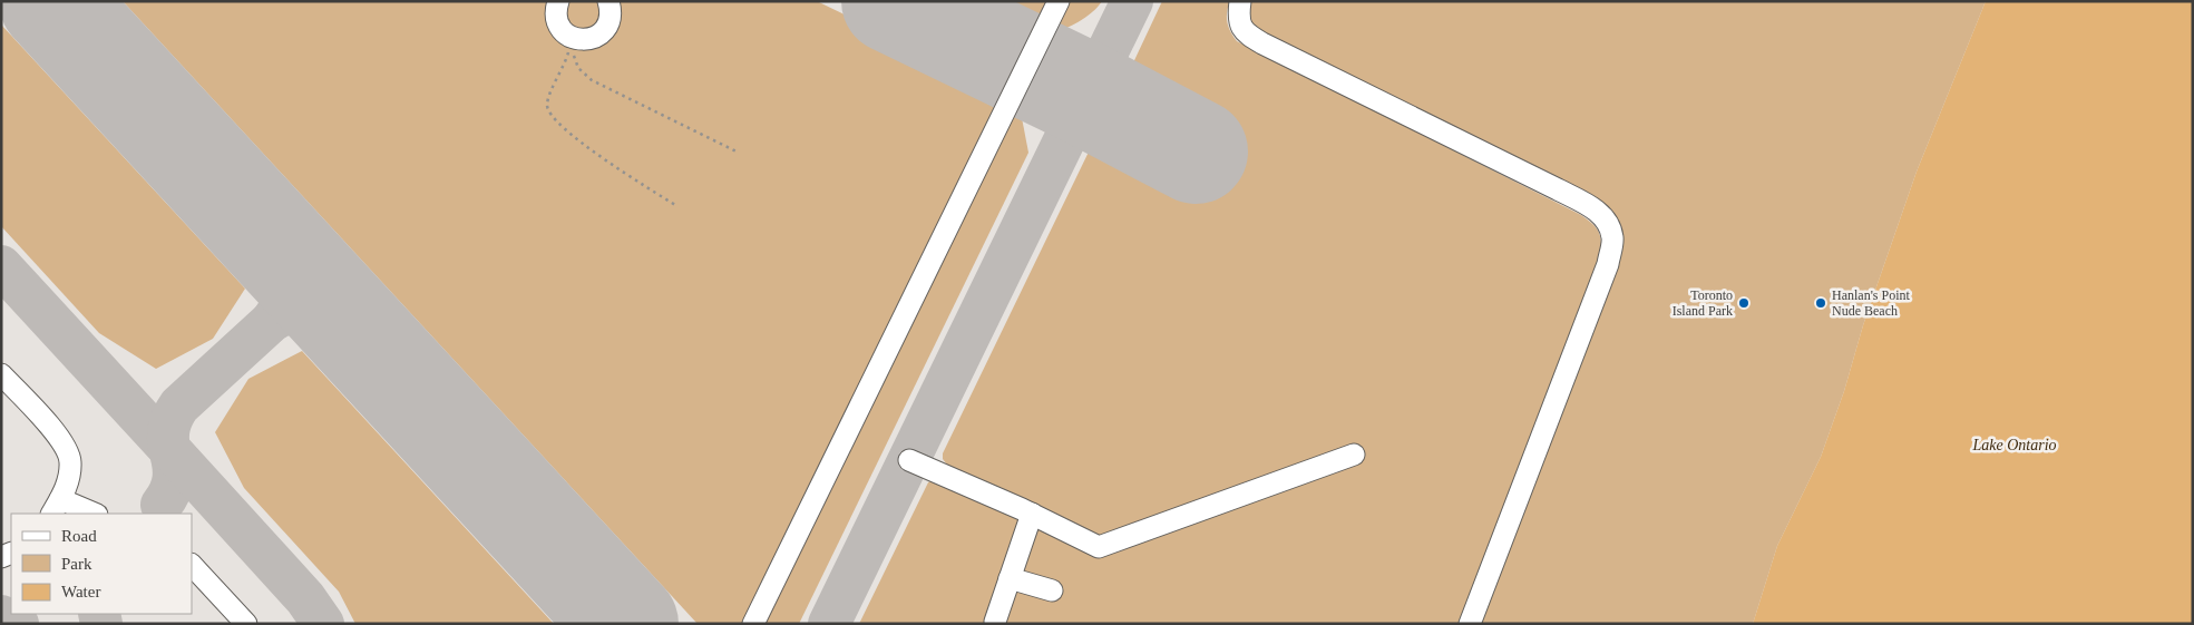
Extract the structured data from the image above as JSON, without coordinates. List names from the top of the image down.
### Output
{
  "water": ["Lake Ontario"],
  "places": ["Toronto Island Park", "Hanlan's Point Nude Beach"],
  "legend": ["Road", "Park", "Water"]
}
